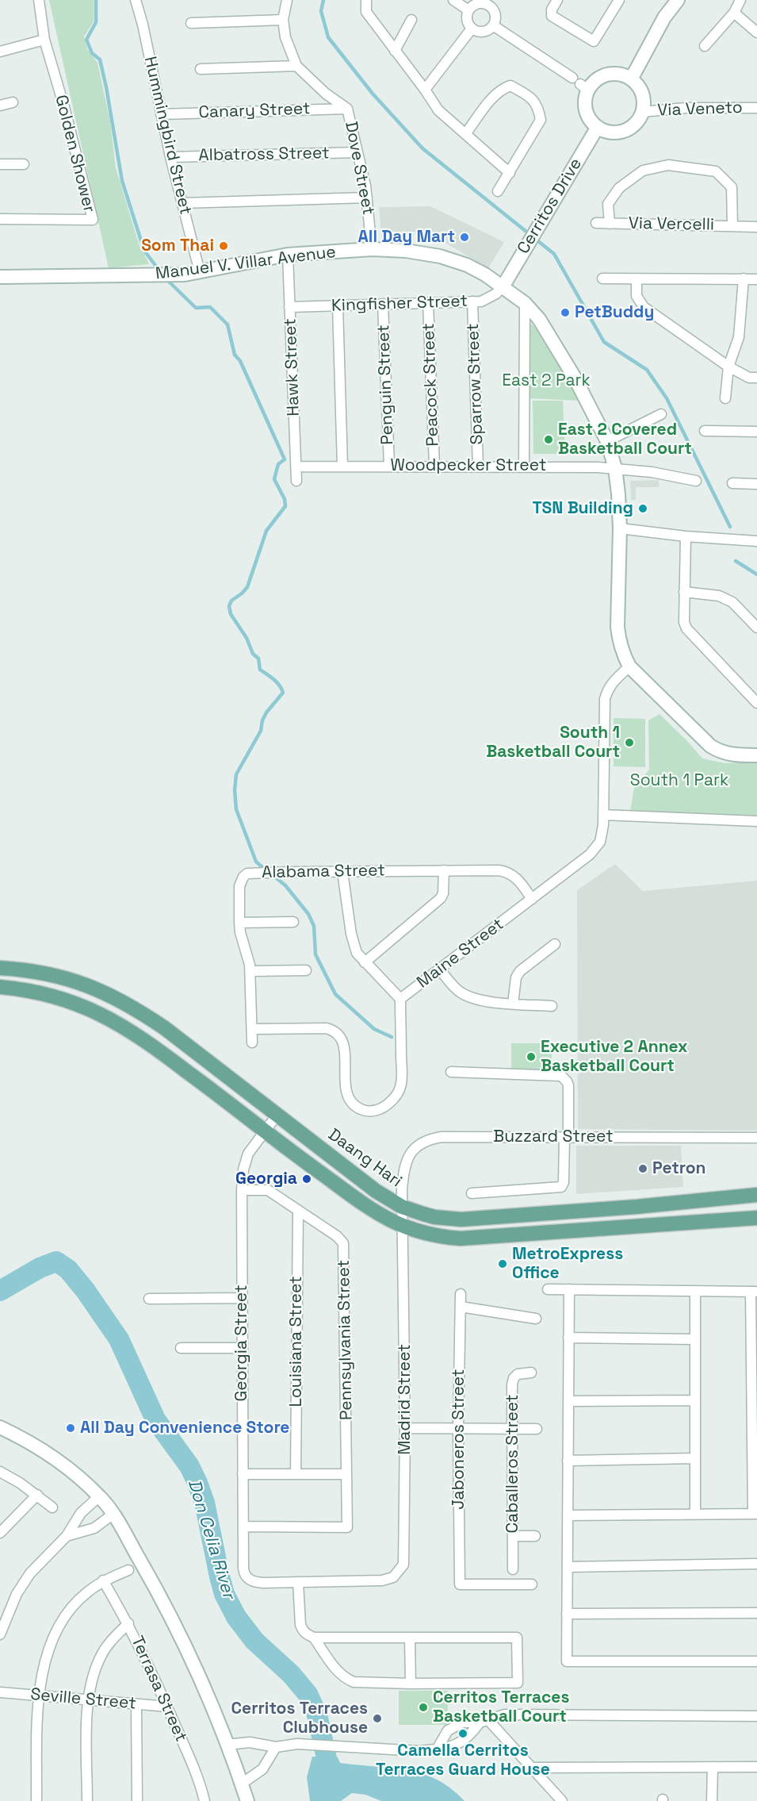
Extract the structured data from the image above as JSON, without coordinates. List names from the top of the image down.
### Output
{
  "streets": {
    "main road": ["Daang Hari"],
    "street": [
      "Via Veneto",
      "Canary Street",
      "Hummingbird Street",
      "Golden Shower",
      "Albatross Street",
      "Dove Street",
      "Cerritos Drive",
      "Via Vercelli",
      "Manuel V. Villar Avenue",
      "Kingfisher Street",
      "Hawk Street",
      "Sparrow Street",
      "Penguin Street",
      "Peacock Street",
      "Woodpecker Street",
      "Alabama Street",
      "Maine Street",
      "Buzzard Street",
      "Pennsylvania Street",
      "Louisiana Street",
      "Georgia Street",
      "Madrid Street",
      "Jaboneros Street",
      "Caballeros Street",
      "Terrasa Street",
      "Seville Street"
    ]
  },
  "crossings": [
    ["Via Veneto", "Cerritos Drive"],
    ["Canary Street", "Hummingbird Street"],
    ["Canary Street", "Dove Street"],
    ["Hummingbird Street", "Albatross Street"],
    ["Hummingbird Street", "Manuel V. Villar Avenue"],
    ["Albatross Street", "Dove Street"],
    ["Dove Street", "Manuel V. Villar Avenue"],
    ["Cerritos Drive", "Manuel V. Villar Avenue"],
    ["Cerritos Drive", "Kingfisher Street"],
    ["Manuel V. Villar Avenue", "Kingfisher Street"],
    ["Manuel V. Villar Avenue", "Hawk Street"],
    ["Manuel V. Villar Avenue", "Woodpecker Street"],
    ["Manuel V. Villar Avenue", "Maine Street"],
    ["Kingfisher Street", "Hawk Street"],
    ["Kingfisher Street", "Sparrow Street"],
    ["Kingfisher Street", "Penguin Street"],
    ["Kingfisher Street", "Peacock Street"],
    ["Hawk Street", "Woodpecker Street"],
    ["Sparrow Street", "Woodpecker Street"],
    ["Penguin Street", "Woodpecker Street"],
    ["Peacock Street", "Woodpecker Street"],
    ["Alabama Street", "Maine Street"],
    ["Buzzard Street", "Daang Hari"],
    ["Buzzard Street", "Madrid Street"],
    ["Daang Hari", "Georgia Street"],
    ["Pennsylvania Street", "Louisiana Street"],
    ["Pennsylvania Street", "Georgia Street"],
    ["Georgia Street", "Madrid Street"],
    ["Terrasa Street", "Seville Street"]
  ],
  "water": ["Don Celia River"],
  "parks": ["East 2 Park", "South 1 Park"],
  "places": [
    "All Day Mart",
    "Som Thai",
    "PetBuddy",
    "East 2 Covered Basketball Court",
    "TSN Building",
    "South 1 Basketball Court",
    "Executive 2 Annex Basketball Court",
    "Petron",
    "Georgia",
    "MetroExpress Office",
    "All Day Convenience Store",
    "Cerritos Terraces Basketball Court",
    "Cerritos Terraces Clubhouse",
    "Camella Cerritos Terraces Guard House"
  ]
}
